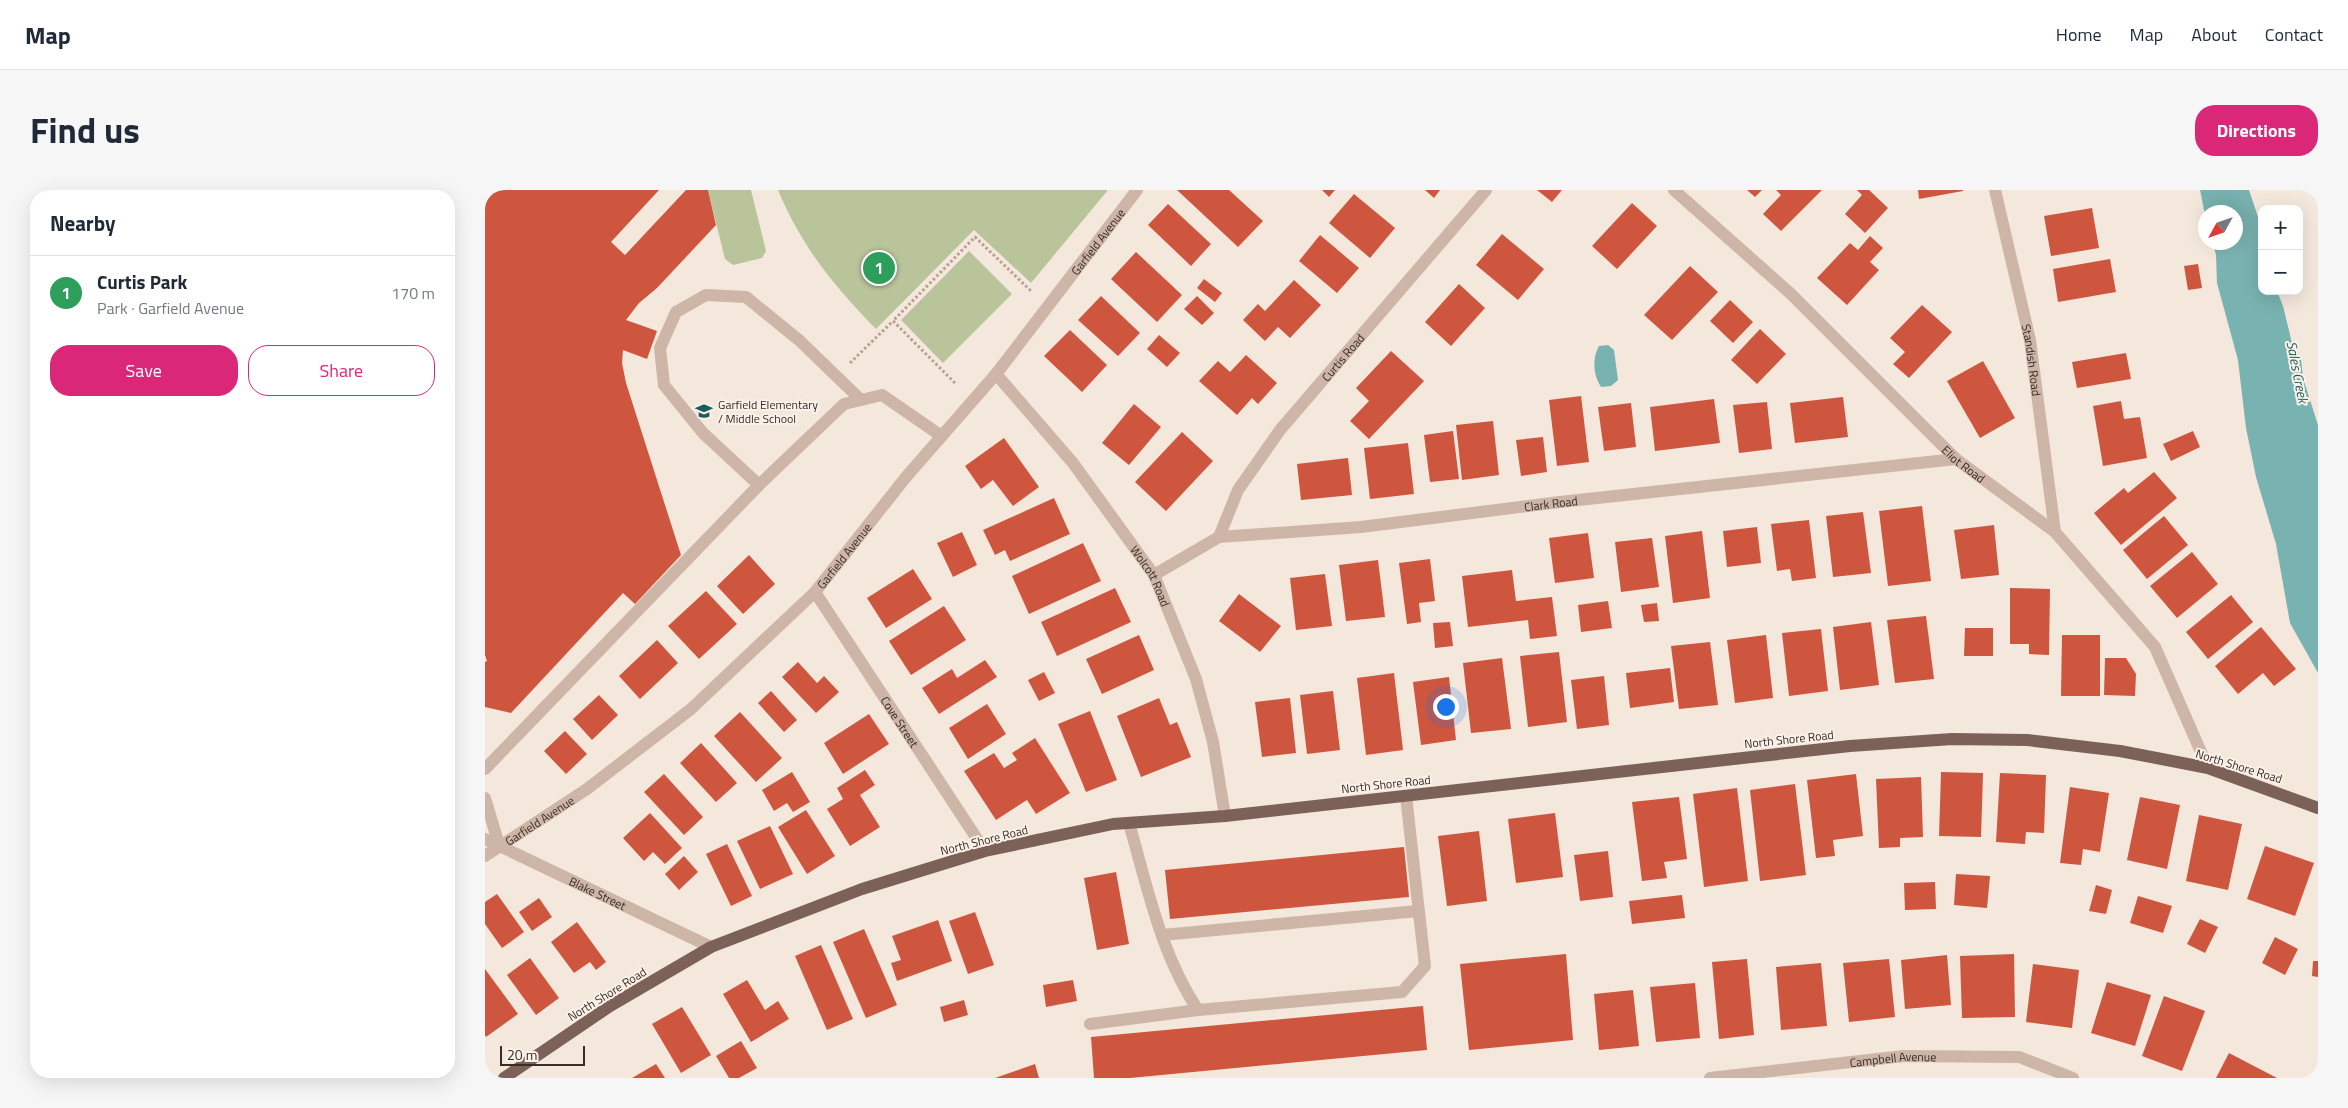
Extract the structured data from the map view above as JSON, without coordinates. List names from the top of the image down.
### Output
{
  "streets": {
    "main road": ["North Shore Road"],
    "street": [
      "Garfield Avenue",
      "Curtis Road",
      "Standish Road",
      "Eliot Road",
      "Clark Road",
      "Wolcott Road",
      "Cove Street",
      "Blake Street",
      "Campbell Avenue"
    ]
  },
  "crossings": [
    ["Garfield Avenue", "Wolcott Road"],
    ["Garfield Avenue", "Cove Street"],
    ["Garfield Avenue", "Blake Street"],
    ["Curtis Road", "Clark Road"],
    ["Standish Road", "Eliot Road"],
    ["Eliot Road", "Clark Road"],
    ["Eliot Road", "North Shore Road"],
    ["Clark Road", "Wolcott Road"],
    ["Wolcott Road", "North Shore Road"],
    ["Cove Street", "North Shore Road"],
    ["North Shore Road", "Blake Street"]
  ],
  "water": ["Sales Creek"],
  "places": {
    "school or university": ["Garfield Elementary / Middle School"]
  },
  "scale_bar": "20 m",
  "north": "bottom left",
  "page": {
    "header": "Map",
    "nav": [
      "Home",
      "Map",
      "About",
      "Contact"
    ],
    "title": "Find us",
    "buttons": [
      "Directions",
      ["Save", "Share"]
    ],
    "heading": "Nearby",
    "map_buttons": ["+", "−"],
    "pins": "1",
    "list": [
      {
        "mark": "1",
        "name": "Curtis Park",
        "note": "Park · Garfield Avenue",
        "value": "170 m"
      }
    ],
    "scale": "20 m"
  }
}
